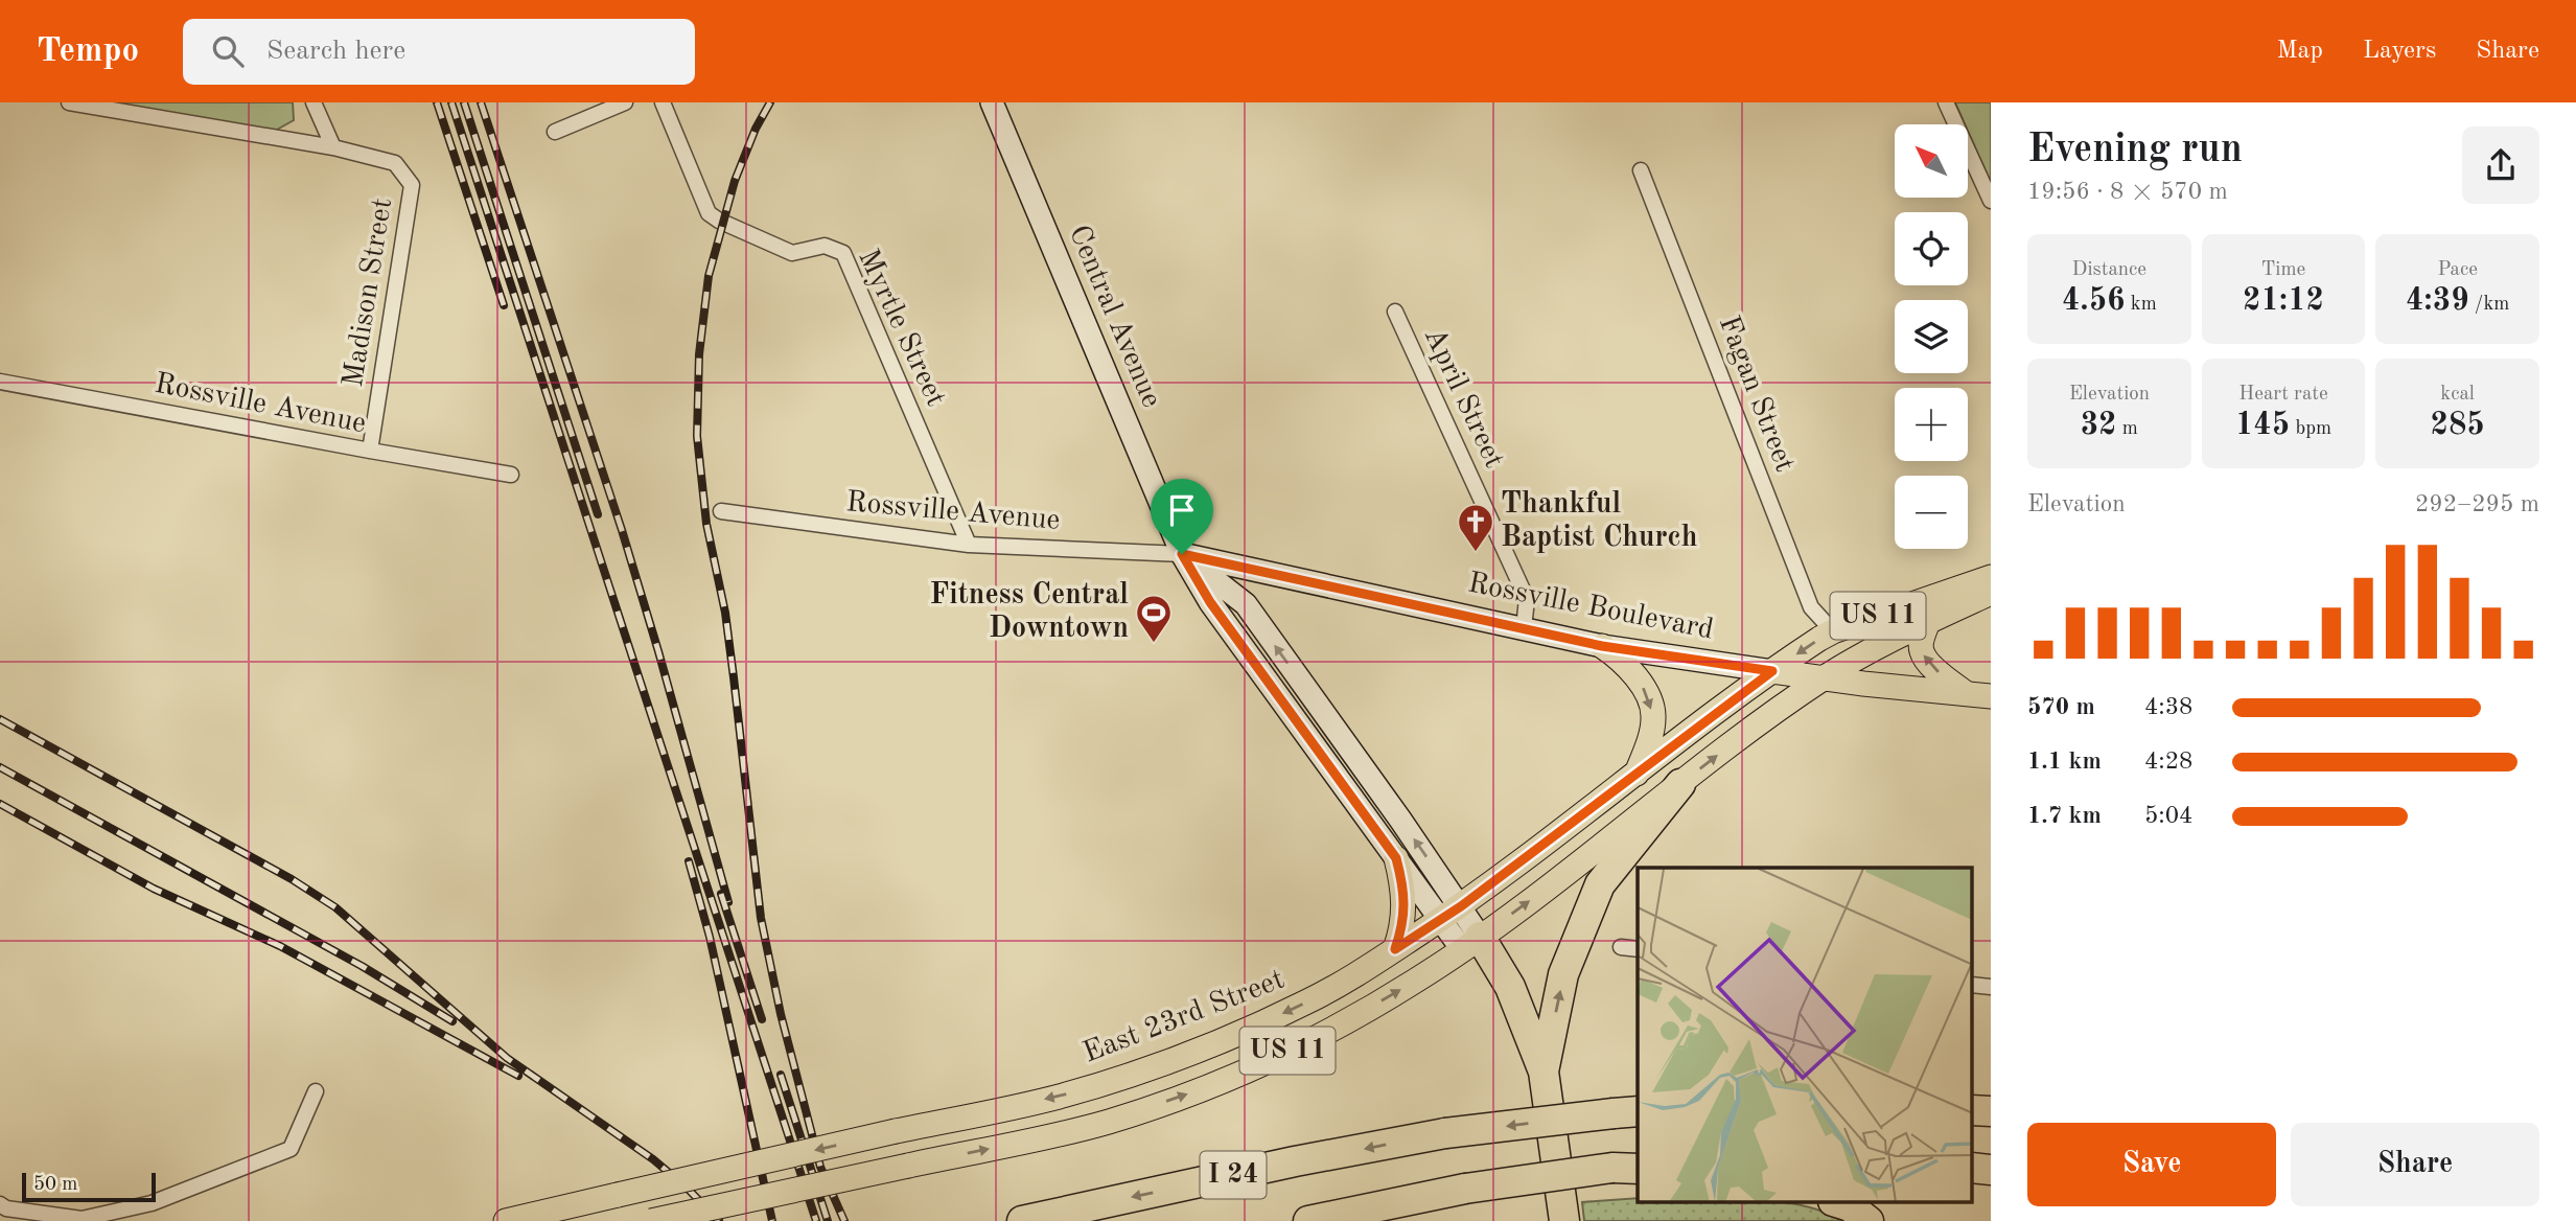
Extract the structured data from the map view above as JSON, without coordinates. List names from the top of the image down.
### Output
{
  "streets": {
    "highway": ["I 24"],
    "main road": [
      "Central Avenue",
      "Rossville Boulevard",
      "US 11",
      "East 23rd Street"
    ],
    "street": [
      "Madison Street",
      "Myrtle Street",
      "Fagan Street",
      "April Street",
      "Rossville Avenue"
    ]
  },
  "crossings": [
    ["Madison Street", "Rossville Avenue"],
    ["Central Avenue", "Rossville Avenue"],
    ["Central Avenue", "Rossville Boulevard"],
    ["Central Avenue", "US 11"],
    ["Central Avenue", "East 23rd Street"],
    ["Myrtle Street", "Rossville Avenue"],
    ["Fagan Street", "East 23rd Street"],
    ["April Street", "Rossville Boulevard"],
    ["Rossville Avenue", "Rossville Boulevard"],
    ["Rossville Boulevard", "US 11"],
    ["Rossville Boulevard", "East 23rd Street"]
  ],
  "places": {
    "church": ["Thankful Baptist Church"],
    "sports": ["Fitness Central Downtown"]
  },
  "scale_bar": "50 m",
  "north": "top left",
  "page": {
    "header": "Tempo",
    "search": "Search here",
    "nav": ["Map", "Layers", "Share"],
    "heading": ["Evening run", "19:56 · 8 × 570 m"],
    "map_buttons": ["+", "−"],
    "stats": [
      ["Distance", "4.56 km"],
      ["Time", "21:12"],
      ["Pace", "4:39 /km"],
      ["Elevation", "32 m"],
      ["Heart rate", "145 bpm"],
      ["kcal", "285"]
    ],
    "chart": ["Elevation", "292–295 m"],
    "list": [
      {
        "name": "570 m",
        "note": "4:38"
      },
      {
        "name": "1.1 km",
        "note": "4:28"
      },
      {
        "name": "1.7 km",
        "note": "5:04"
      }
    ],
    "buttons": ["Save", "Share"],
    "scale": "50 m"
  }
}
